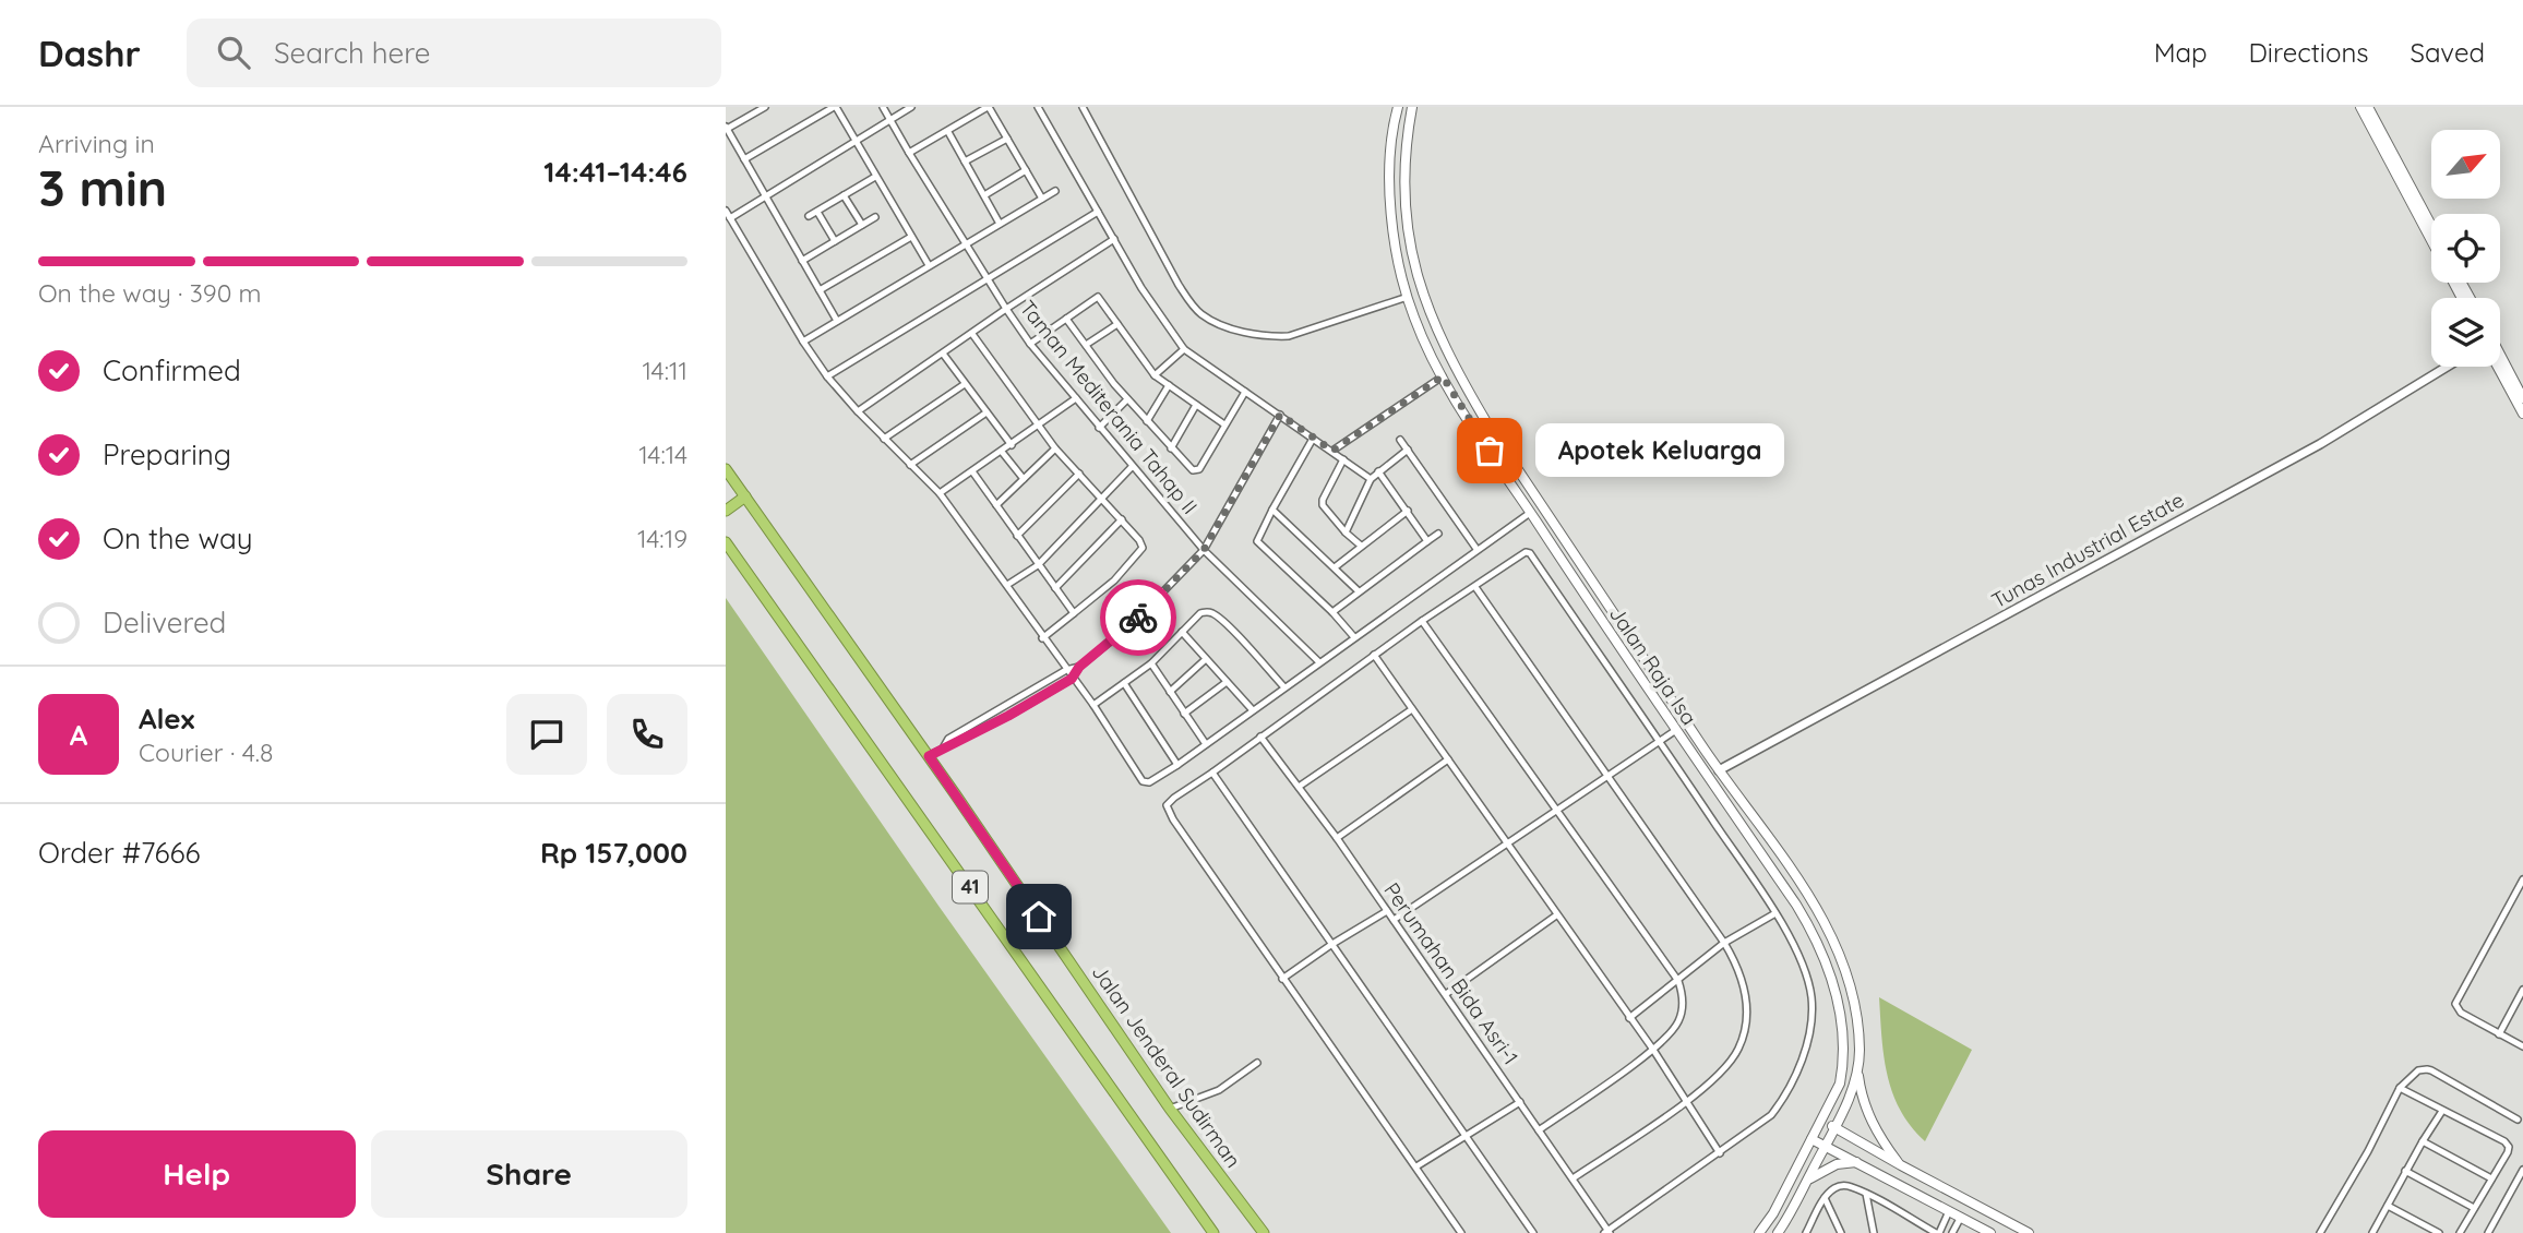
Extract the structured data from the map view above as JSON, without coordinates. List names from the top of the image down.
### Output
{
  "streets": {
    "highway": ["41", "Jalan Jenderal Sudirman"],
    "main road": ["Jalan Raja Isa"],
    "street": ["Taman Mediterania Tahap II", "Tunas Industrial Estate", "Perumahan Bida Asri-1"]
  },
  "crossings": [
    ["Tunas Industrial Estate", "Jalan Raja Isa"]
  ],
  "places": ["Apotek Keluarga"],
  "north": "top right",
  "page": {
    "header": "Dashr",
    "search": "Search here",
    "nav": ["Map", "Directions", "Saved"],
    "heading": ["3 min", "Arriving in", "14:41–14:46"],
    "panel": [
      "Alex",
      "Courier · 4.8",
      "Order #7666",
      "Rp 157,000"
    ],
    "bar": "On the way · 390 m",
    "list": [
      ["Confirmed", "14:11"],
      ["Preparing", "14:14"],
      ["On the way", "14:19"],
      "Delivered"
    ],
    "bubble": "Apotek Keluarga",
    "round": "A",
    "buttons": ["Help", "Share"]
  }
}
